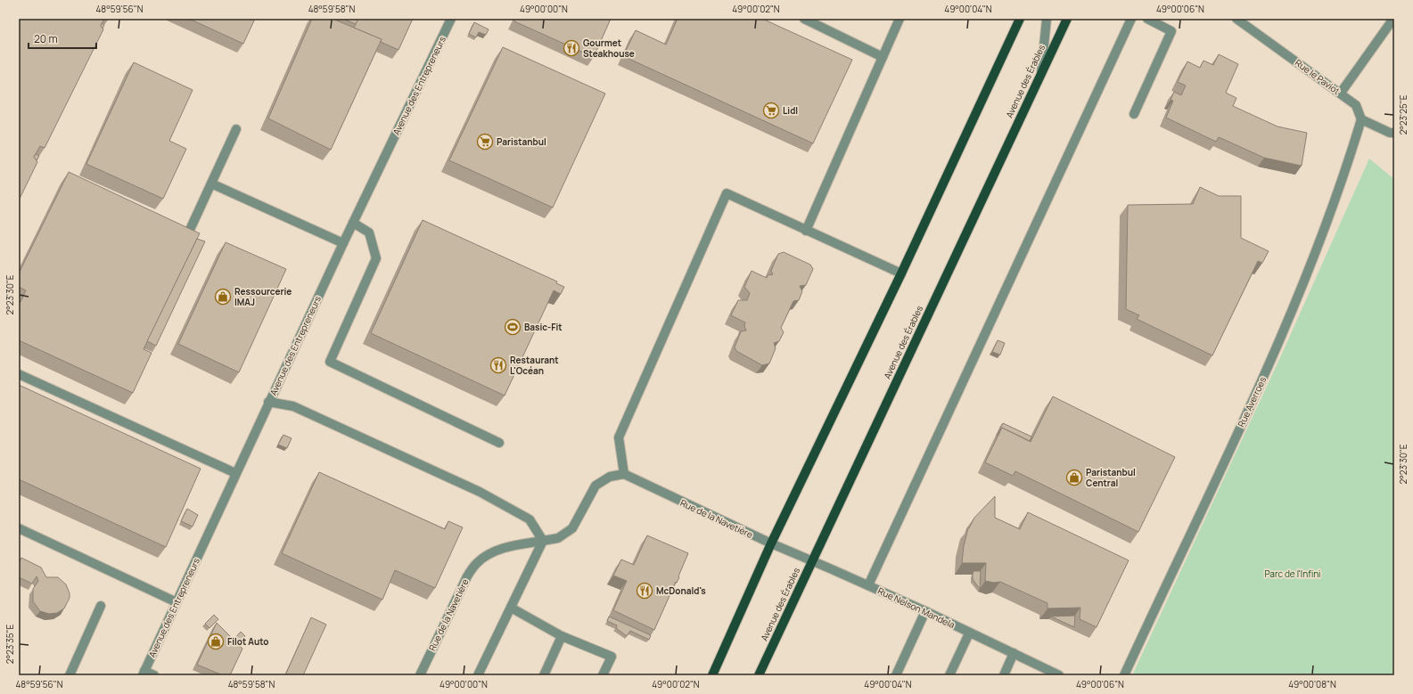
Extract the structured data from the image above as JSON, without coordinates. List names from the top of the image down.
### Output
{
  "streets": {
    "main road": ["Avenue des Érables"],
    "street": [
      "Rue le Paviot",
      "Avenue des Entrepreneurs",
      "Rue Averroes",
      "Rue de la Navetière",
      "Rue Nelson Mandela"
    ]
  },
  "crossings": [
    ["Rue le Paviot", "Rue Averroes"],
    ["Avenue des Érables", "Rue Nelson Mandela"],
    ["Rue de la Navetière", "Rue Nelson Mandela"]
  ],
  "parks": ["Parc de l'Infini"],
  "places": {
    "restaurant": ["Gourmet Steakhouse", "Restaurant L'Océan", "McDonald's"],
    "supermarket": ["Lidl", "Paristanbul"],
    "shop": ["Ressourcerie IMAJ", "Paristanbul Central", "Filot Auto"],
    "sports": ["Basic-Fit"]
  },
  "scale_bar": "20 m",
  "coordinates": [
    "48°59'56\"N",
    "48°59'58\"N",
    "49°00'00\"N",
    "49°00'02\"N",
    "49°00'04\"N",
    "49°00'06\"N",
    "2°23'25\"E",
    "2°23'30\"E",
    "2°23'35\"E",
    "49°00'08\"N"
  ]
}
